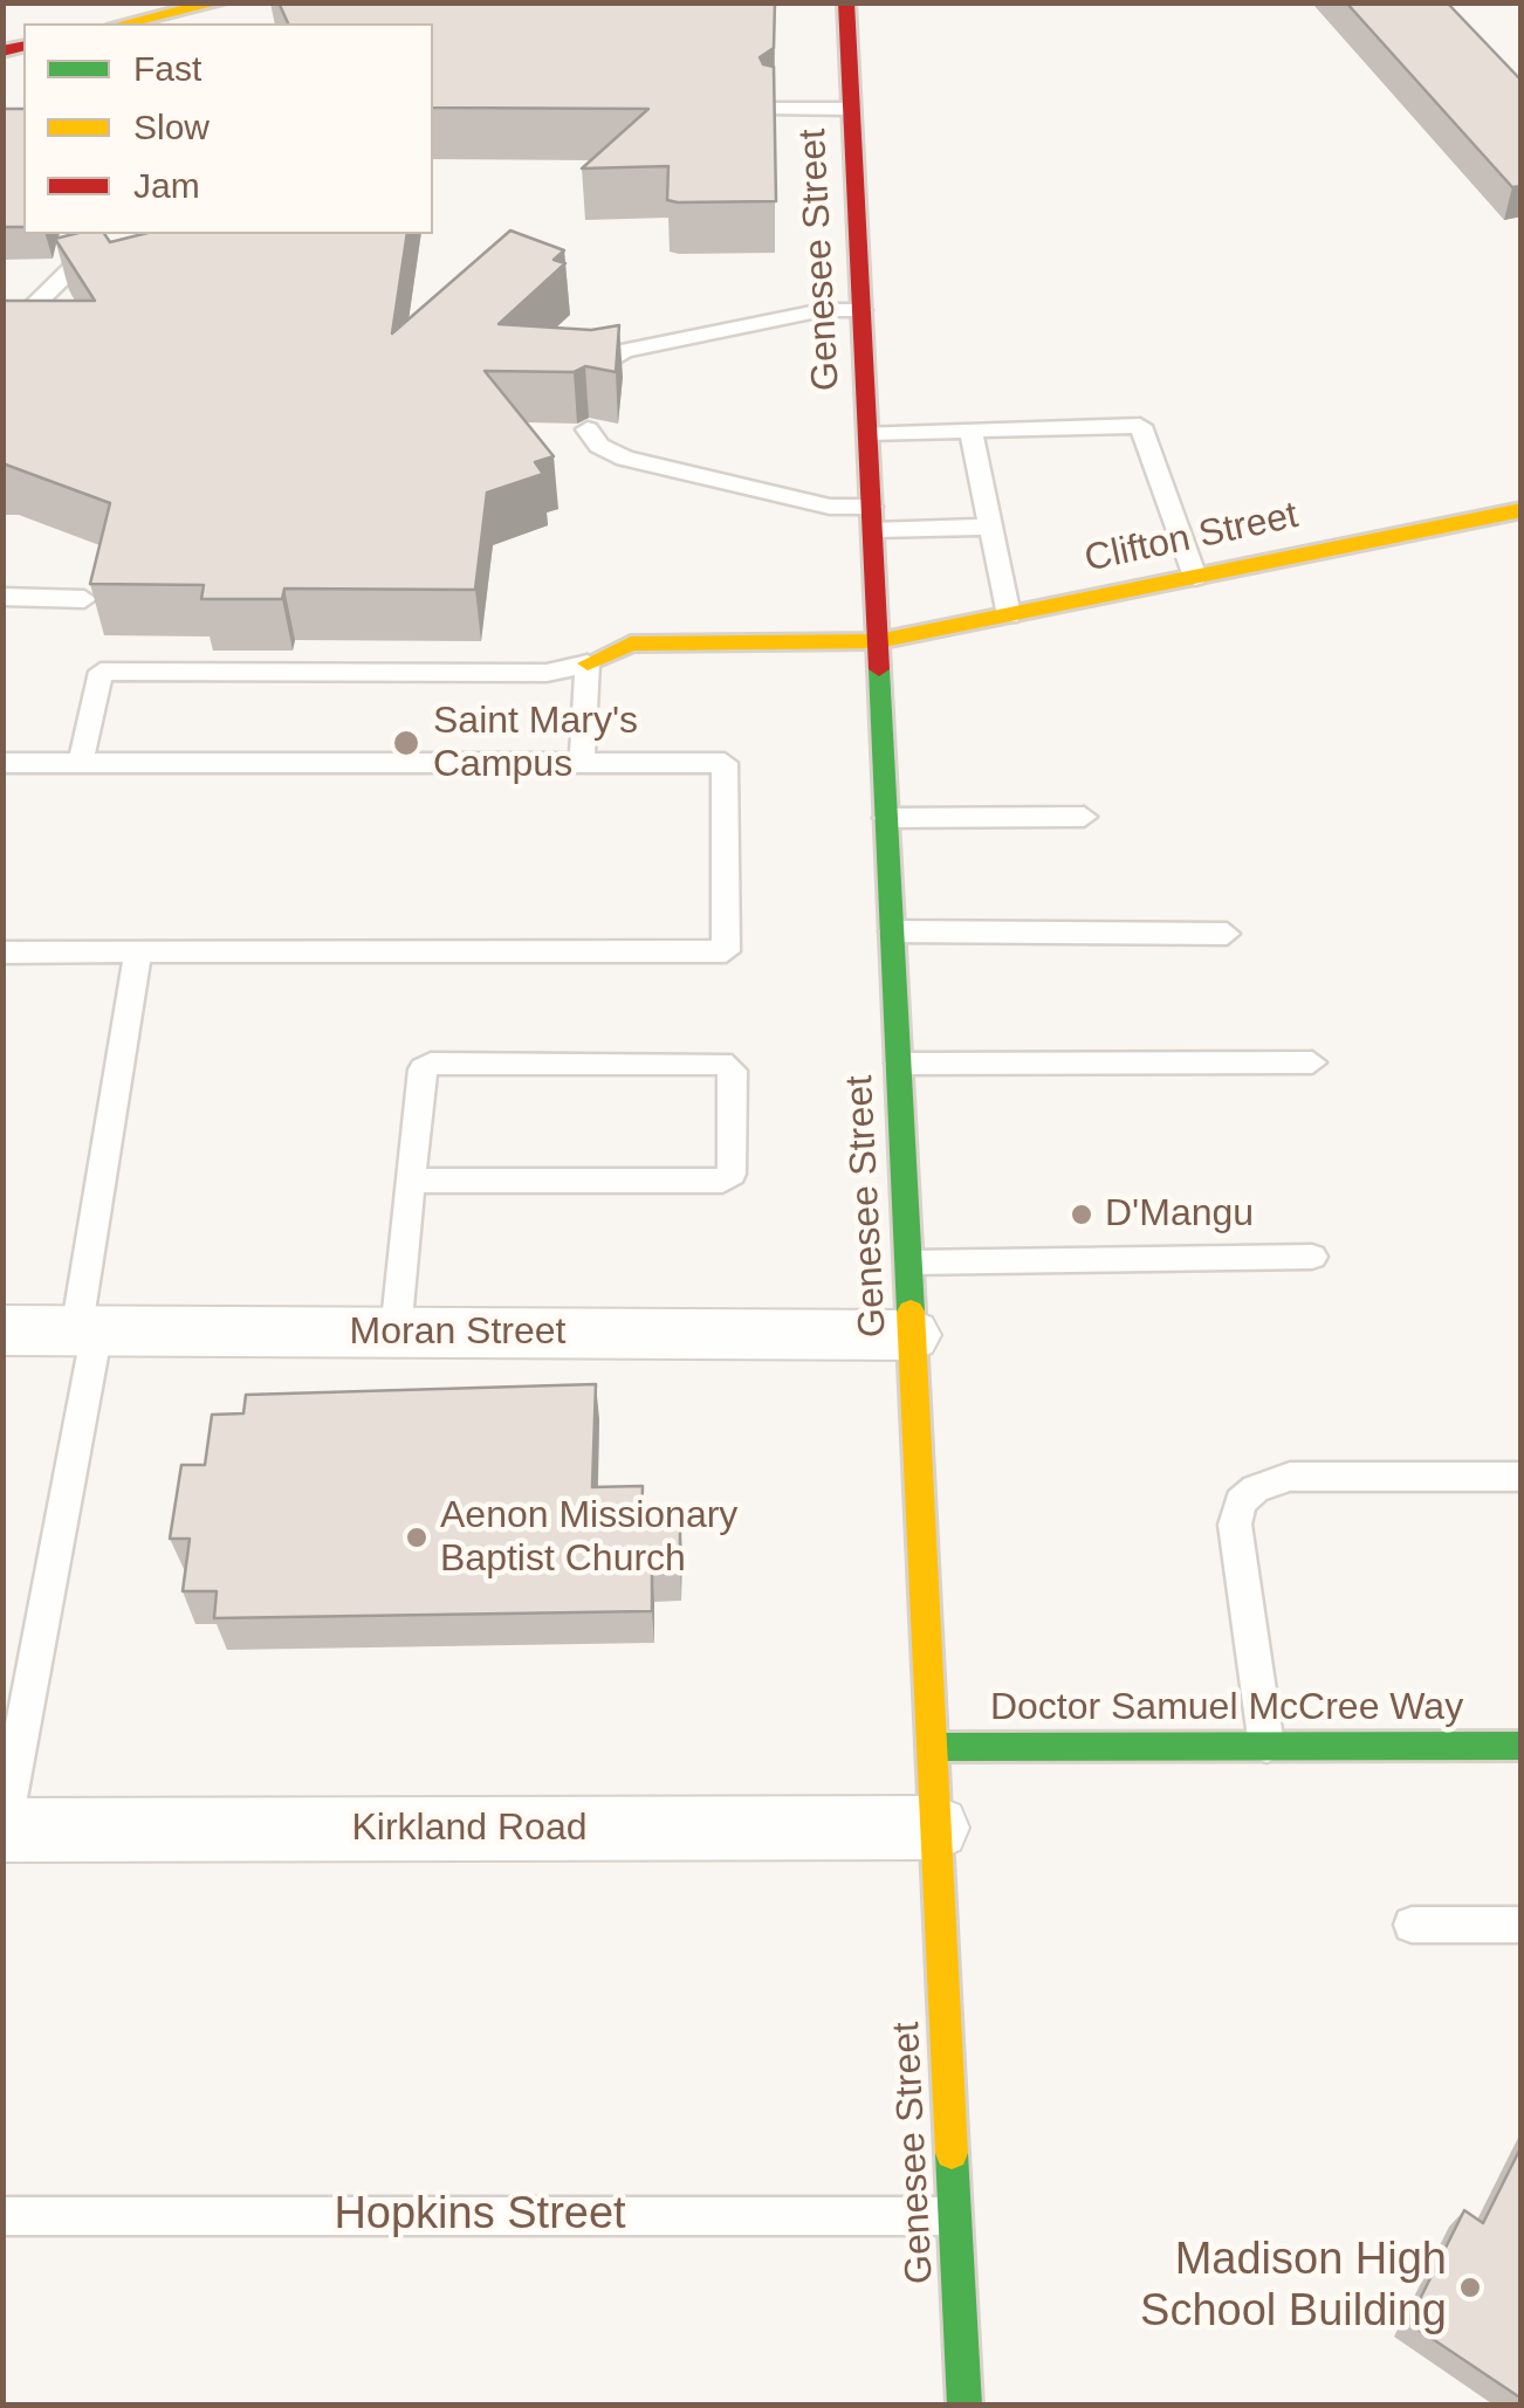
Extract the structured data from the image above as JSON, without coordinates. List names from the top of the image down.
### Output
{
  "streets": {
    "main road": ["Genesee Street", "Clifton Street", "Doctor Samuel McCree Way"],
    "street": ["Moran Street", "Kirkland Road"],
    "lane": ["Hopkins Street"]
  },
  "crossings": [
    ["Genesee Street", "Clifton Street"],
    ["Genesee Street", "Moran Street"],
    ["Genesee Street", "Doctor Samuel McCree Way"],
    ["Genesee Street", "Kirkland Road"],
    ["Genesee Street", "Hopkins Street"]
  ],
  "places": [
    "Saint Mary's Campus",
    "D'Mangu",
    "Aenon Missionary Baptist Church",
    "Madison High School Building"
  ],
  "legend": ["Fast", "Slow", "Jam"]
}
